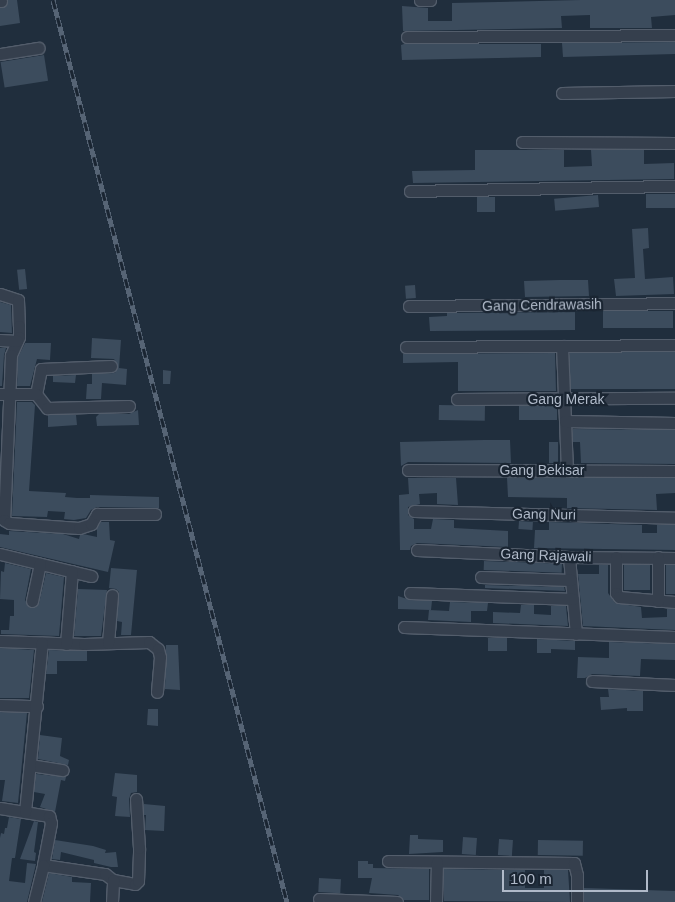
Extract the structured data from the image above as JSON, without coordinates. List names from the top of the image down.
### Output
{
  "streets": {
    "street": [
      "Gang Cendrawasih",
      "Gang Merak",
      "Gang Bekisar",
      "Gang Nuri",
      "Gang Rajawali"
    ]
  },
  "scale_bar": "100 m"
}
